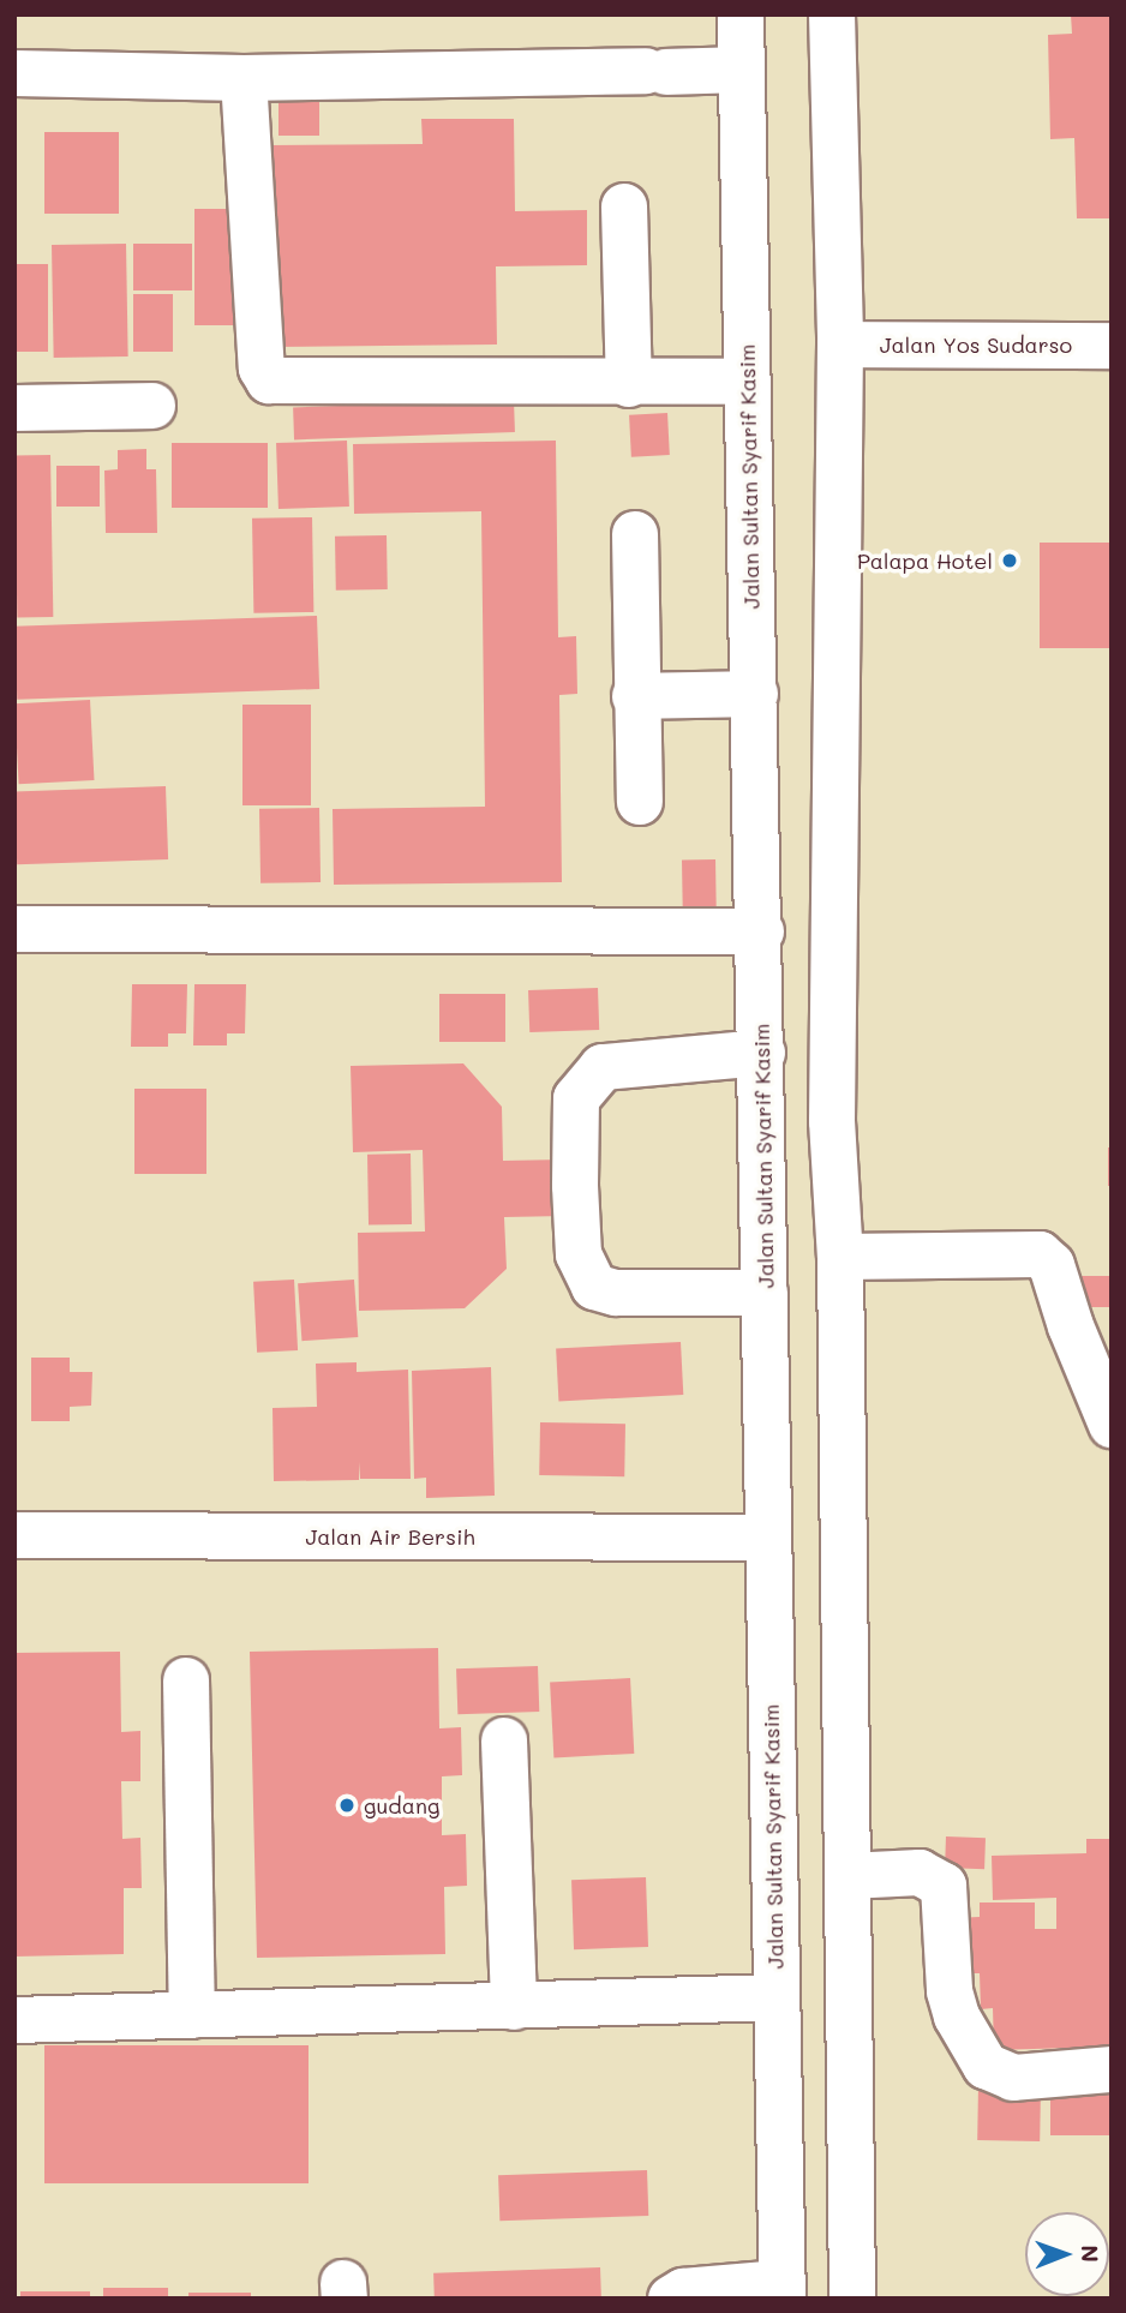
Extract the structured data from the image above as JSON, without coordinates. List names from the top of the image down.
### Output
{
  "streets": {
    "street": ["Jalan Yos Sudarso", "Jalan Sultan Syarif Kasim", "Jalan Air Bersih"]
  },
  "crossings": [
    ["Jalan Sultan Syarif Kasim", "Jalan Air Bersih"]
  ],
  "places": ["Palapa Hotel", "gudang"],
  "north": "right"
}
